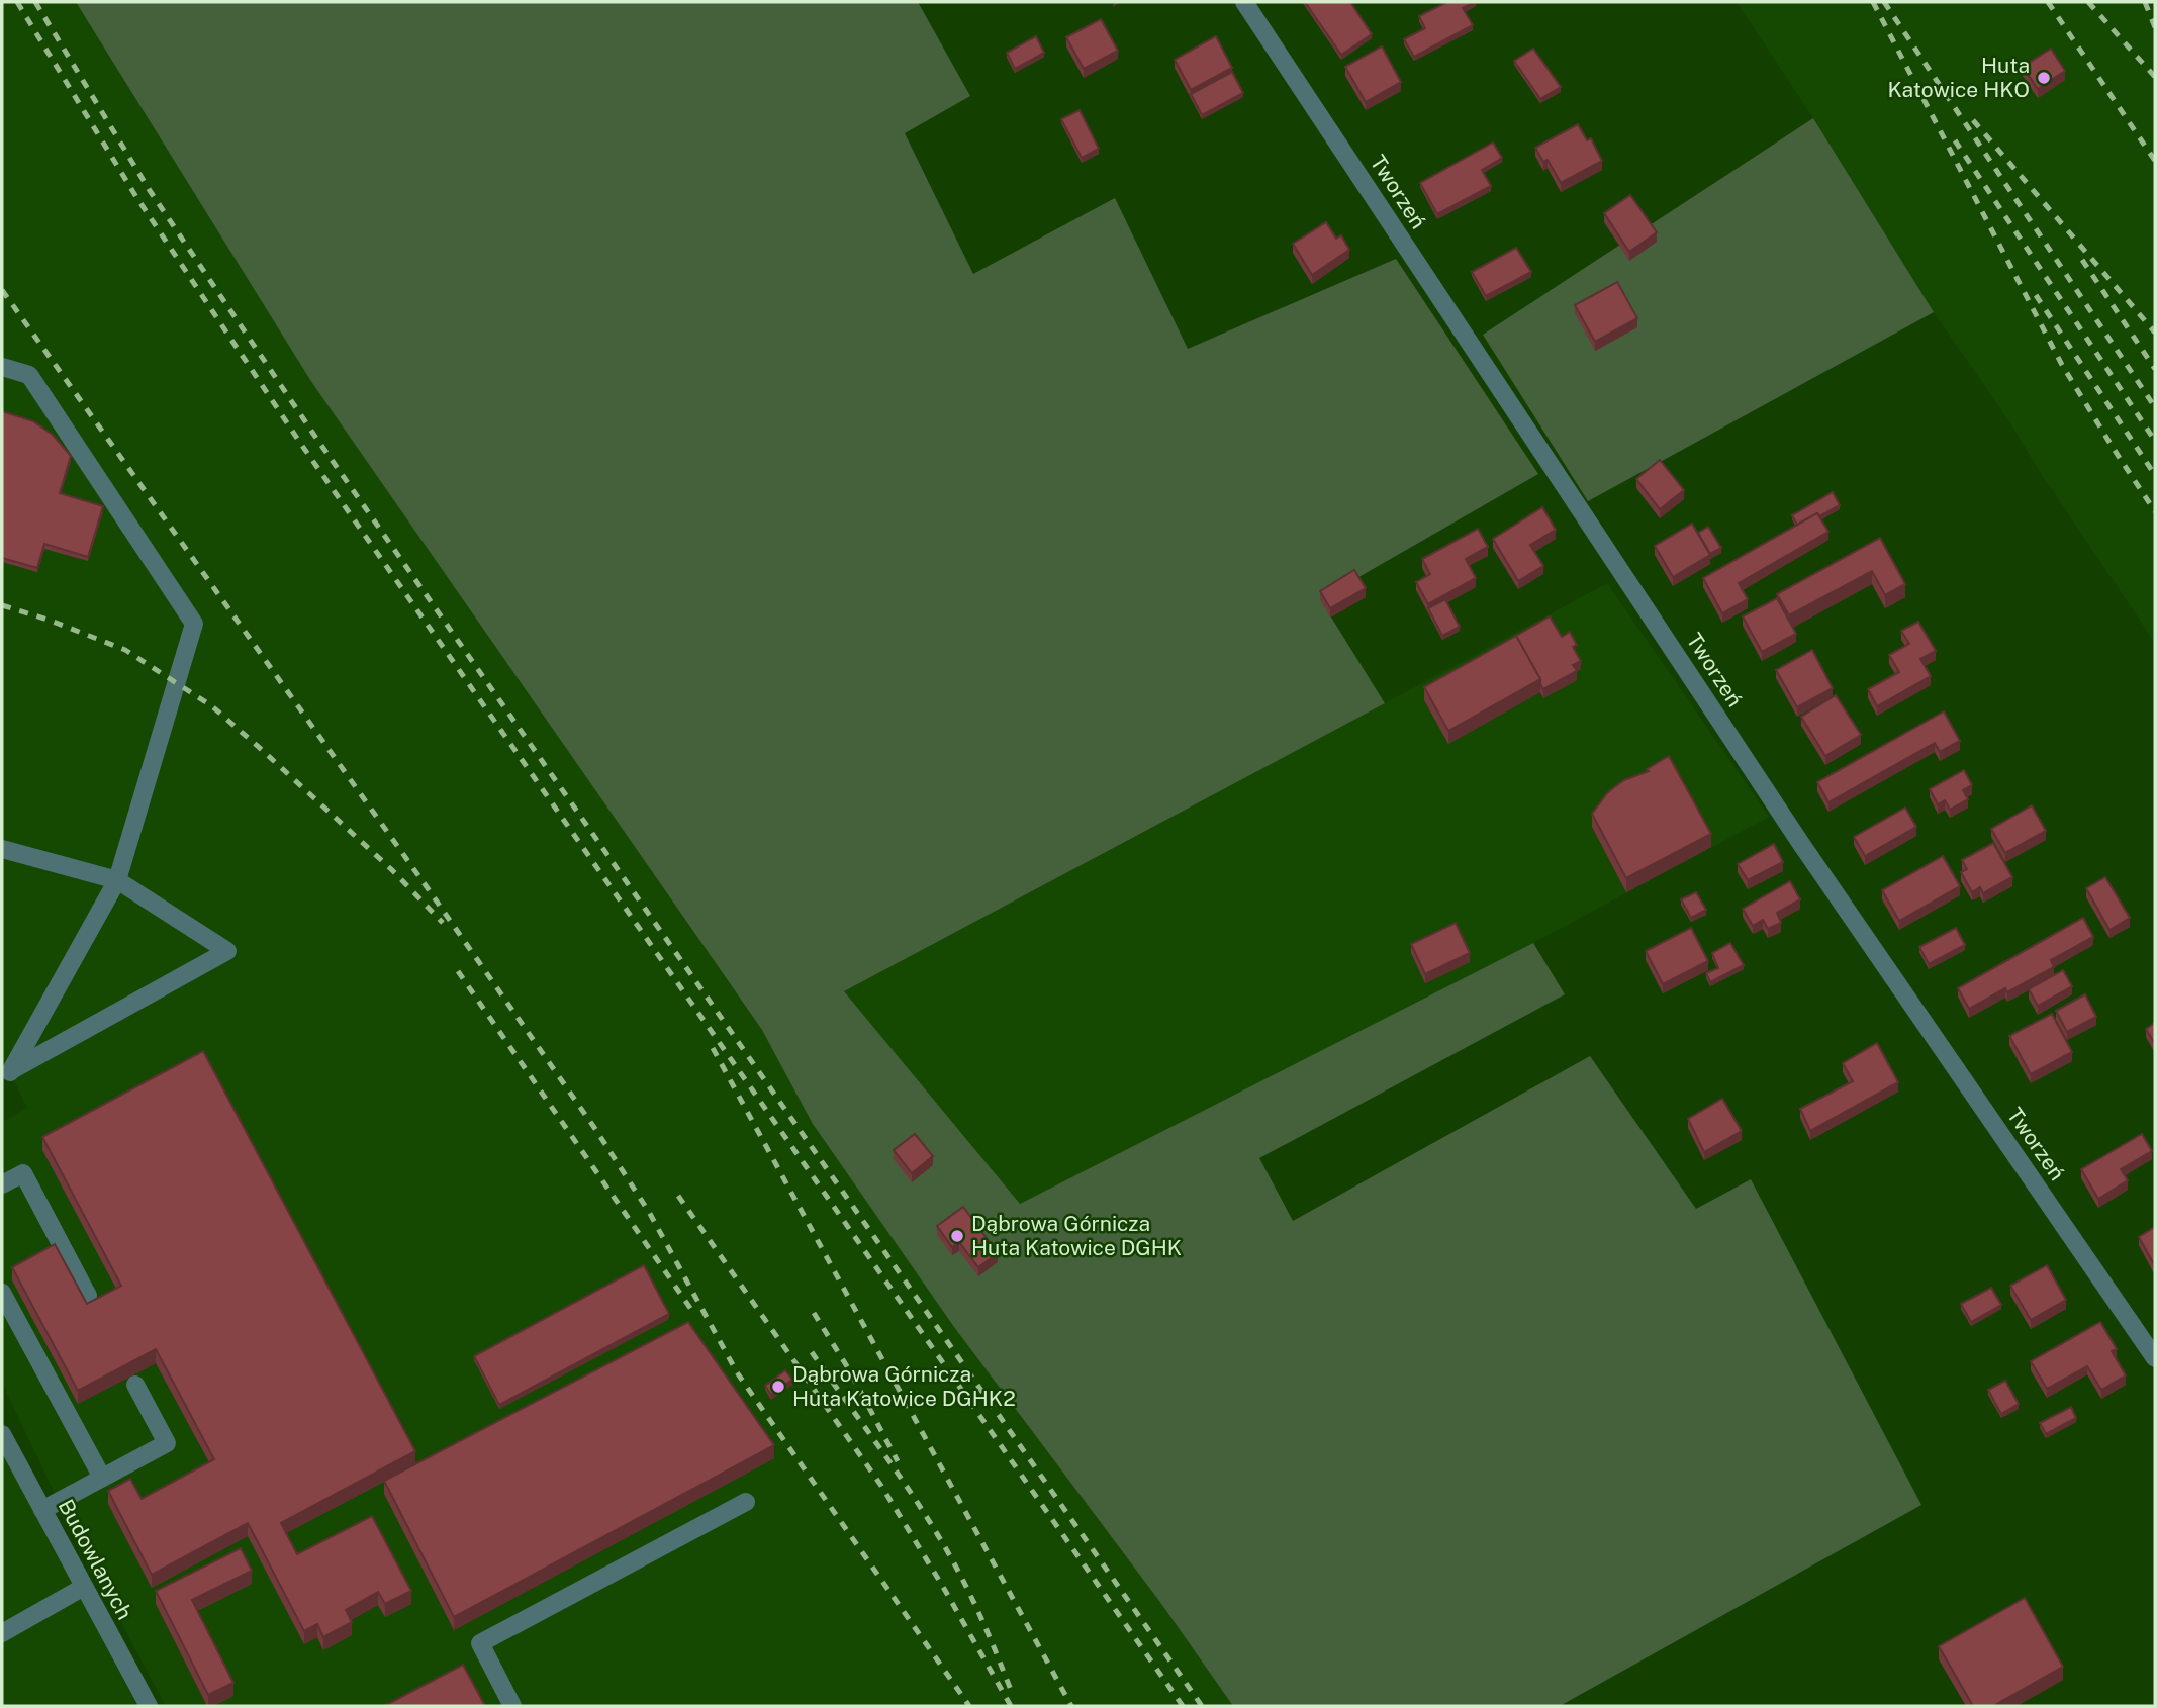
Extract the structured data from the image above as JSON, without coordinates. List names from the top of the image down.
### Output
{
  "streets": {
    "street": ["Tworzeń", "Budowlanych"]
  },
  "places": ["Huta Katowice HKO", "Dąbrowa Górnicza Huta Katowice DGHK", "Dąbrowa Górnicza Huta Katowice DGHK2"]
}
